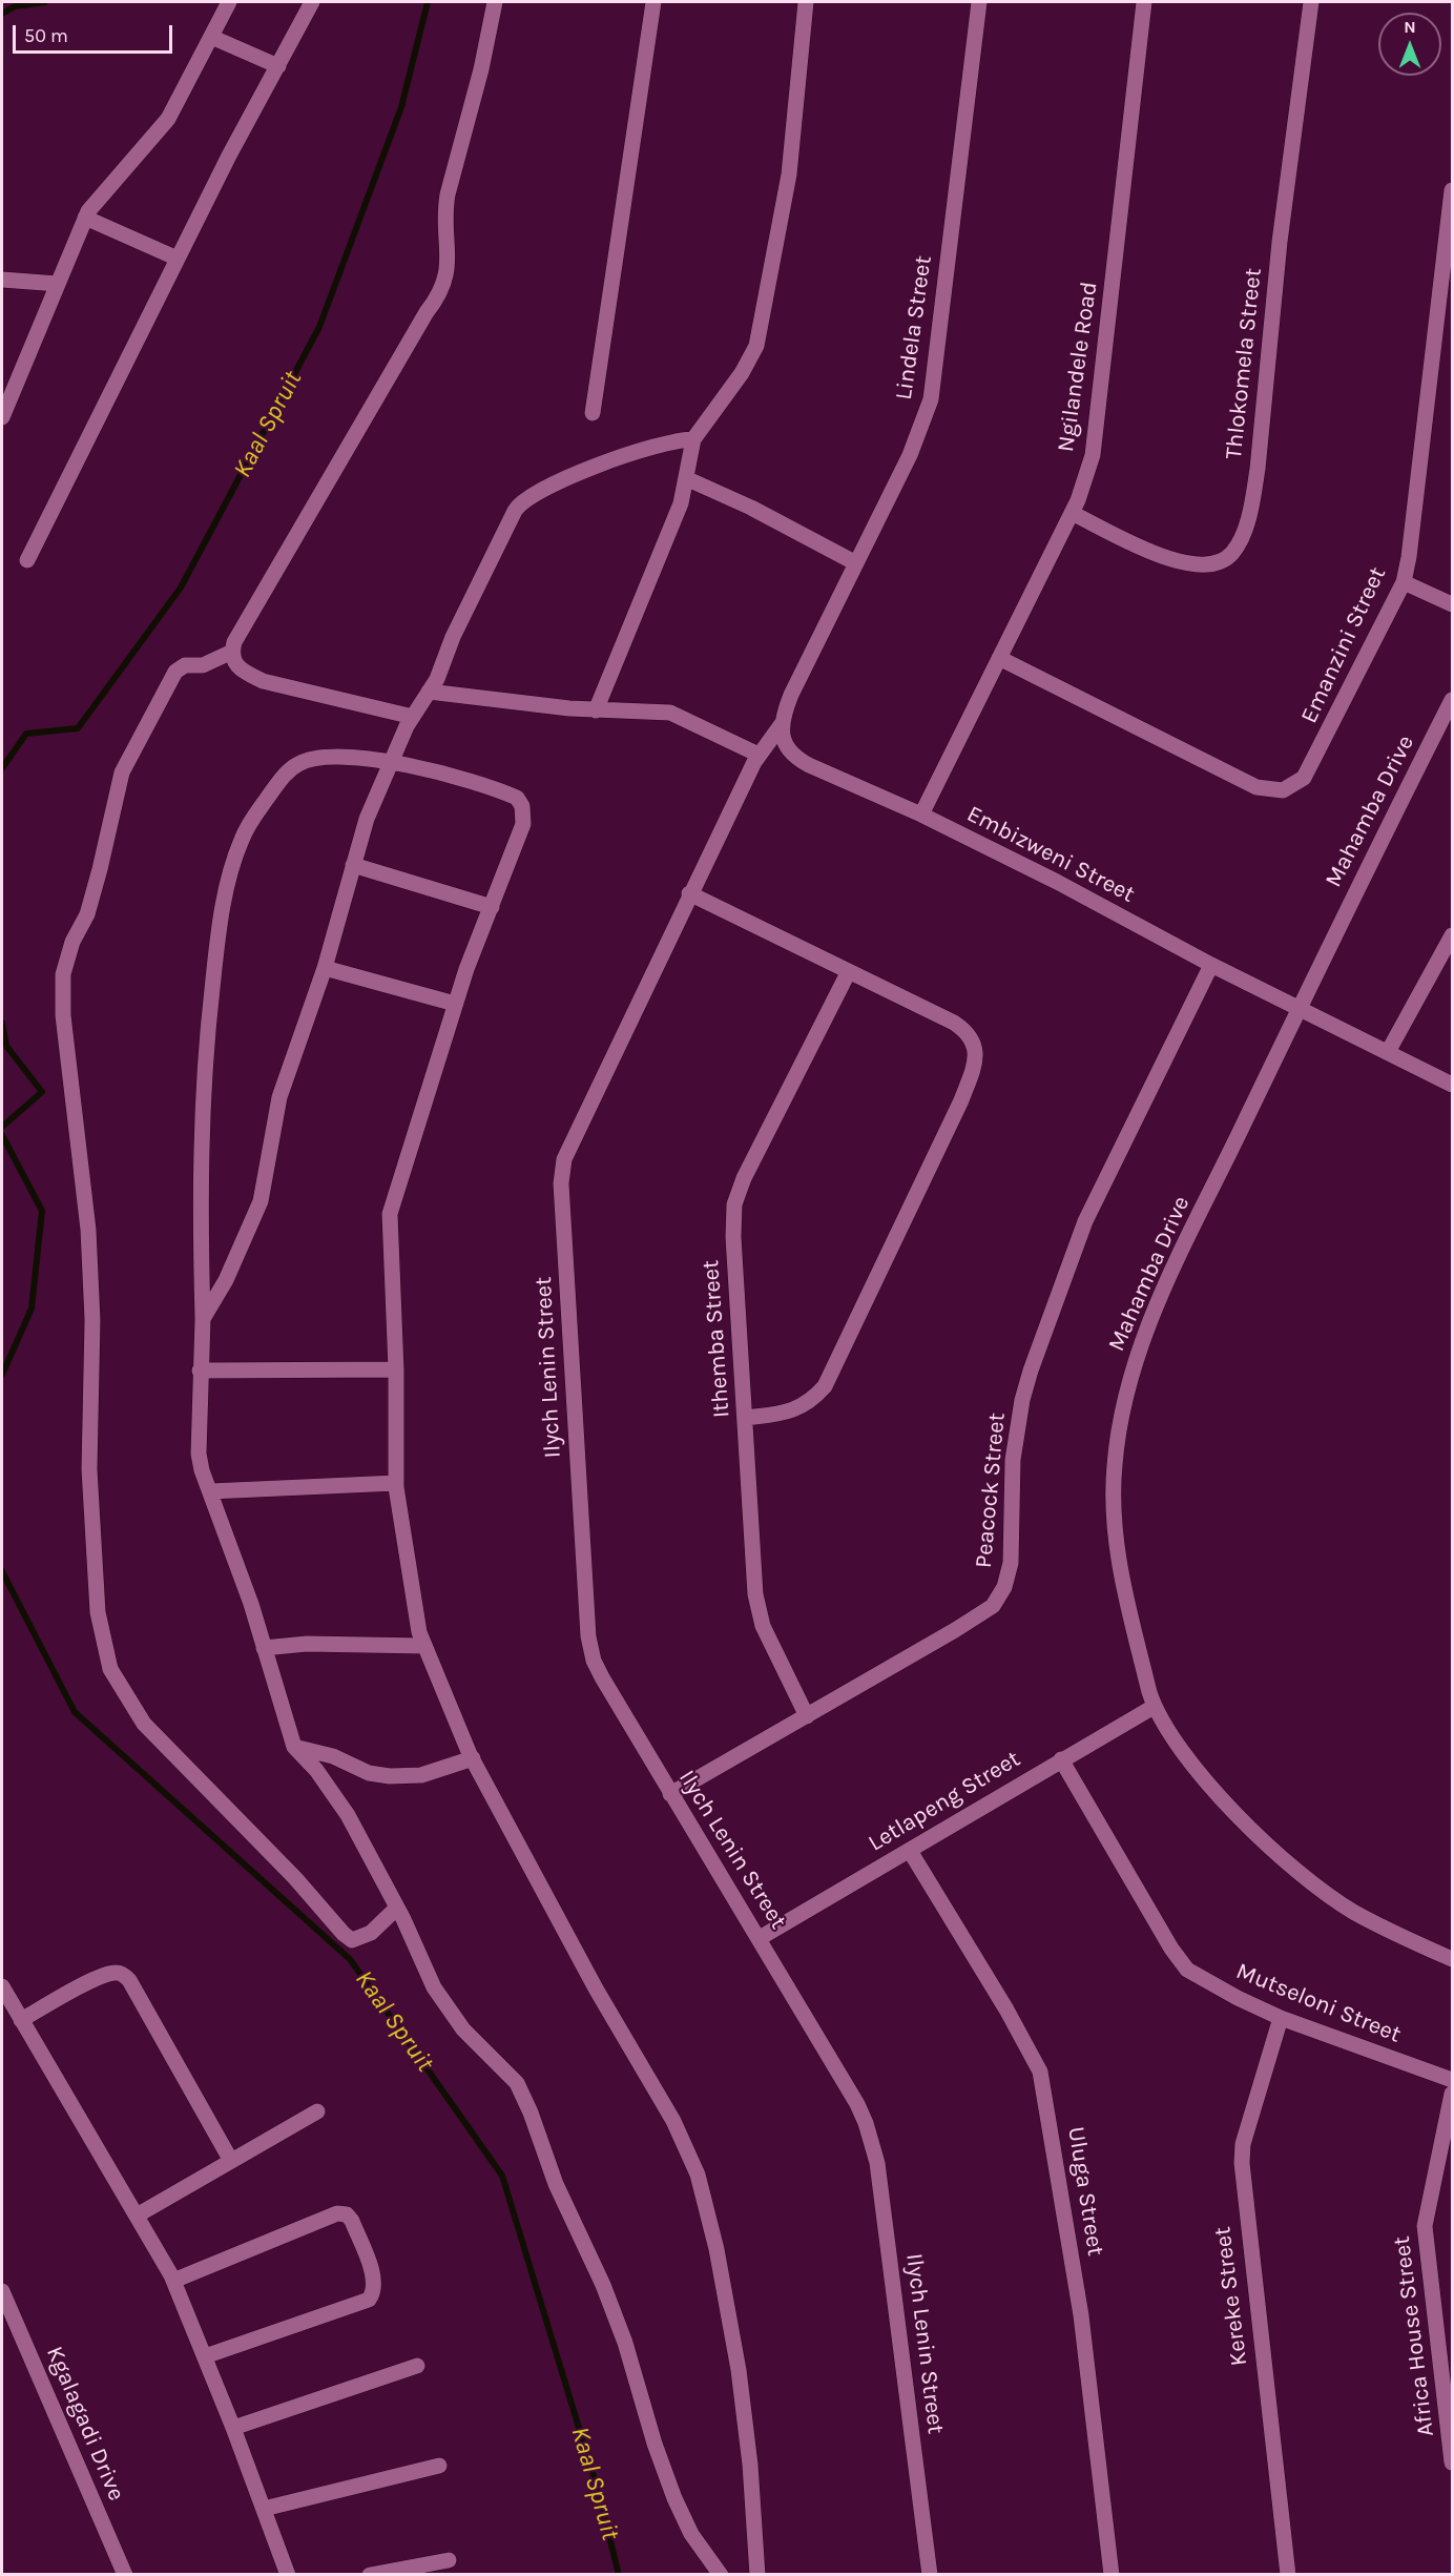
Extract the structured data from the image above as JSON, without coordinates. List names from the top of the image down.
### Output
{
  "streets": {
    "street": [
      "Lindela Street",
      "Thlokomela Street",
      "Ngilandele Road",
      "Emanzini Street",
      "Mahamba Drive",
      "Embizweni Street",
      "Ithemba Street",
      "Ilych Lenin Street",
      "Peacock Street",
      "Letlapeng Street",
      "Mutseloni Street",
      "Uluga Street",
      "Kereke Street",
      "Africa House Street",
      "Kgalagadi Drive"
    ]
  },
  "crossings": [
    ["Lindela Street", "Embizweni Street"],
    ["Lindela Street", "Ilych Lenin Street"],
    ["Thlokomela Street", "Ngilandele Road"],
    ["Ngilandele Road", "Emanzini Street"],
    ["Ngilandele Road", "Embizweni Street"],
    ["Mahamba Drive", "Embizweni Street"],
    ["Mahamba Drive", "Letlapeng Street"],
    ["Embizweni Street", "Peacock Street"],
    ["Ithemba Street", "Peacock Street"],
    ["Ilych Lenin Street", "Peacock Street"],
    ["Ilych Lenin Street", "Letlapeng Street"],
    ["Letlapeng Street", "Mutseloni Street"],
    ["Letlapeng Street", "Uluga Street"],
    ["Mutseloni Street", "Kereke Street"]
  ],
  "water": ["Kaal Spruit"],
  "scale_bar": "50 m",
  "north": "top"
}
